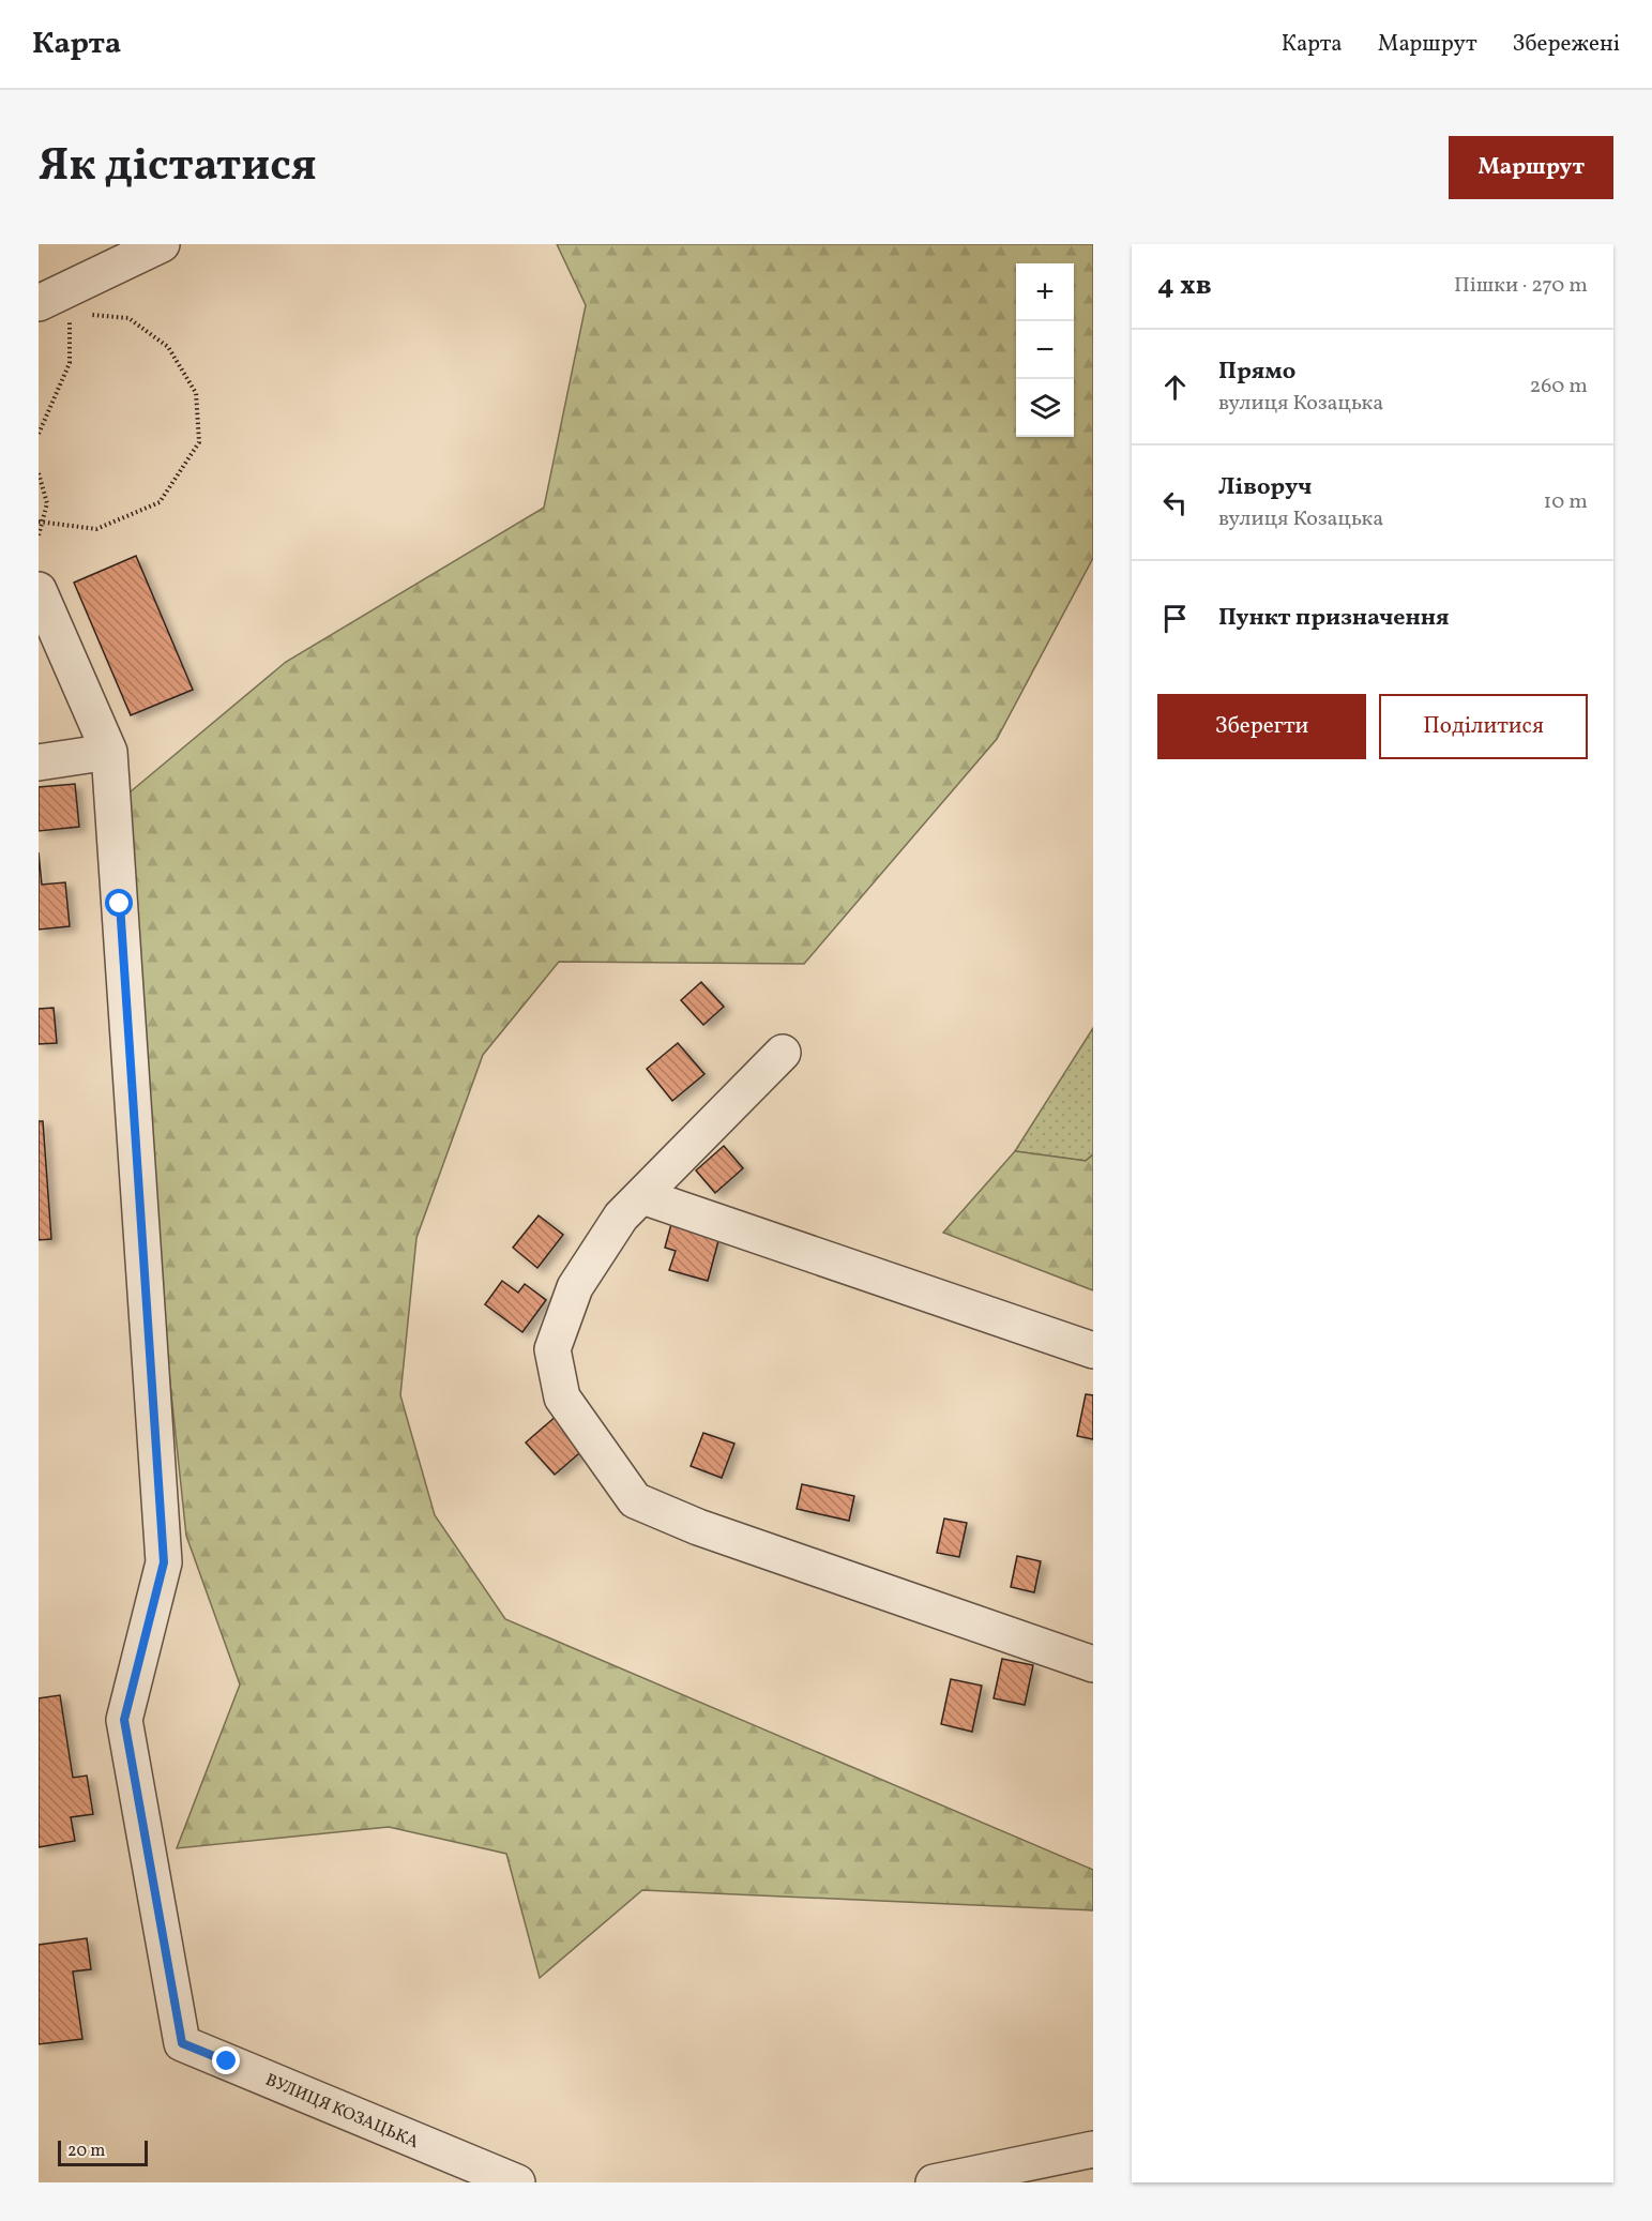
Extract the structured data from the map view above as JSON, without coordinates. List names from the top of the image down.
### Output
{
  "streets": {
    "street": ["ВУЛИЦЯ КОЗАЦЬКА"]
  },
  "scale_bar": "20 m",
  "page": {
    "header": "Карта",
    "nav": ["Карта", "Маршрут", "Збережені"],
    "title": "Як дістатися",
    "buttons": [
      "Маршрут",
      ["Зберегти", "Поділитися"]
    ],
    "heading": ["4 хв", "Пішки · 270 m"],
    "map_buttons": ["+", "−"],
    "list": [
      ["Прямо", "вулиця Козацька", "260 m"],
      ["Ліворуч", "вулиця Козацька", "10 m"],
      "Пункт призначення"
    ],
    "scale": "20 m"
  }
}
